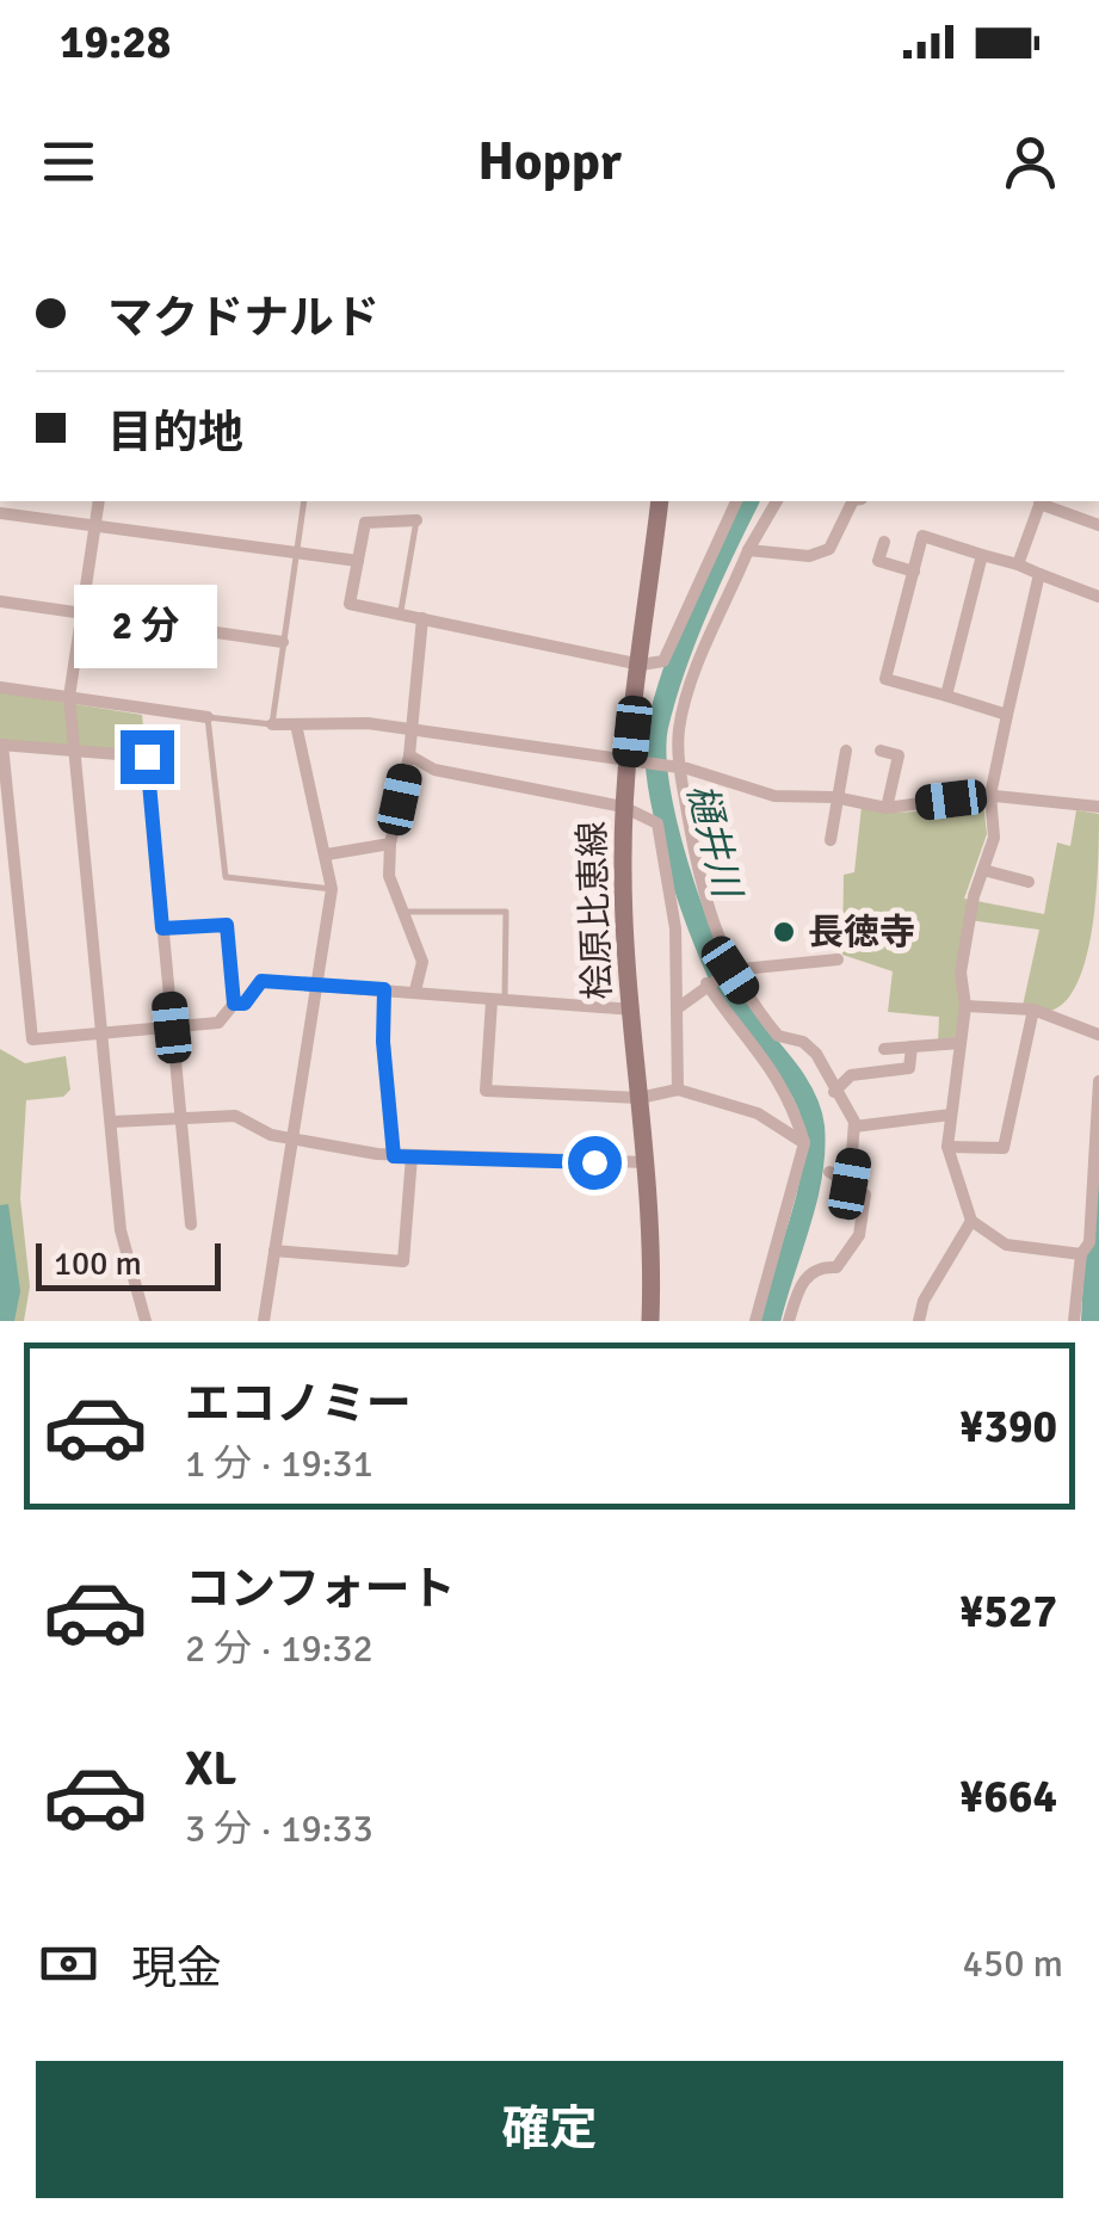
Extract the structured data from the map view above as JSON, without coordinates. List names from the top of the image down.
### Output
{
  "streets": {
    "main road": ["桧原比恵線"]
  },
  "water": ["樋井川"],
  "places": ["長徳寺"],
  "scale_bar": "100 m",
  "page": {
    "status": "19:28",
    "header": "Hoppr",
    "banner": ["マクドナルド", "目的地"],
    "bubble": "2 分",
    "scale": "100 m",
    "list": [
      {
        "name": "エコノミー",
        "note": "1 分 · 19:31",
        "value": "¥390"
      },
      {
        "name": "コンフォート",
        "note": "2 分 · 19:32",
        "value": "¥527"
      },
      {
        "name": "XL",
        "note": "3 分 · 19:33",
        "value": "¥664"
      }
    ],
    "pay": ["現金", "450 m"],
    "buttons": "確定"
  }
}
